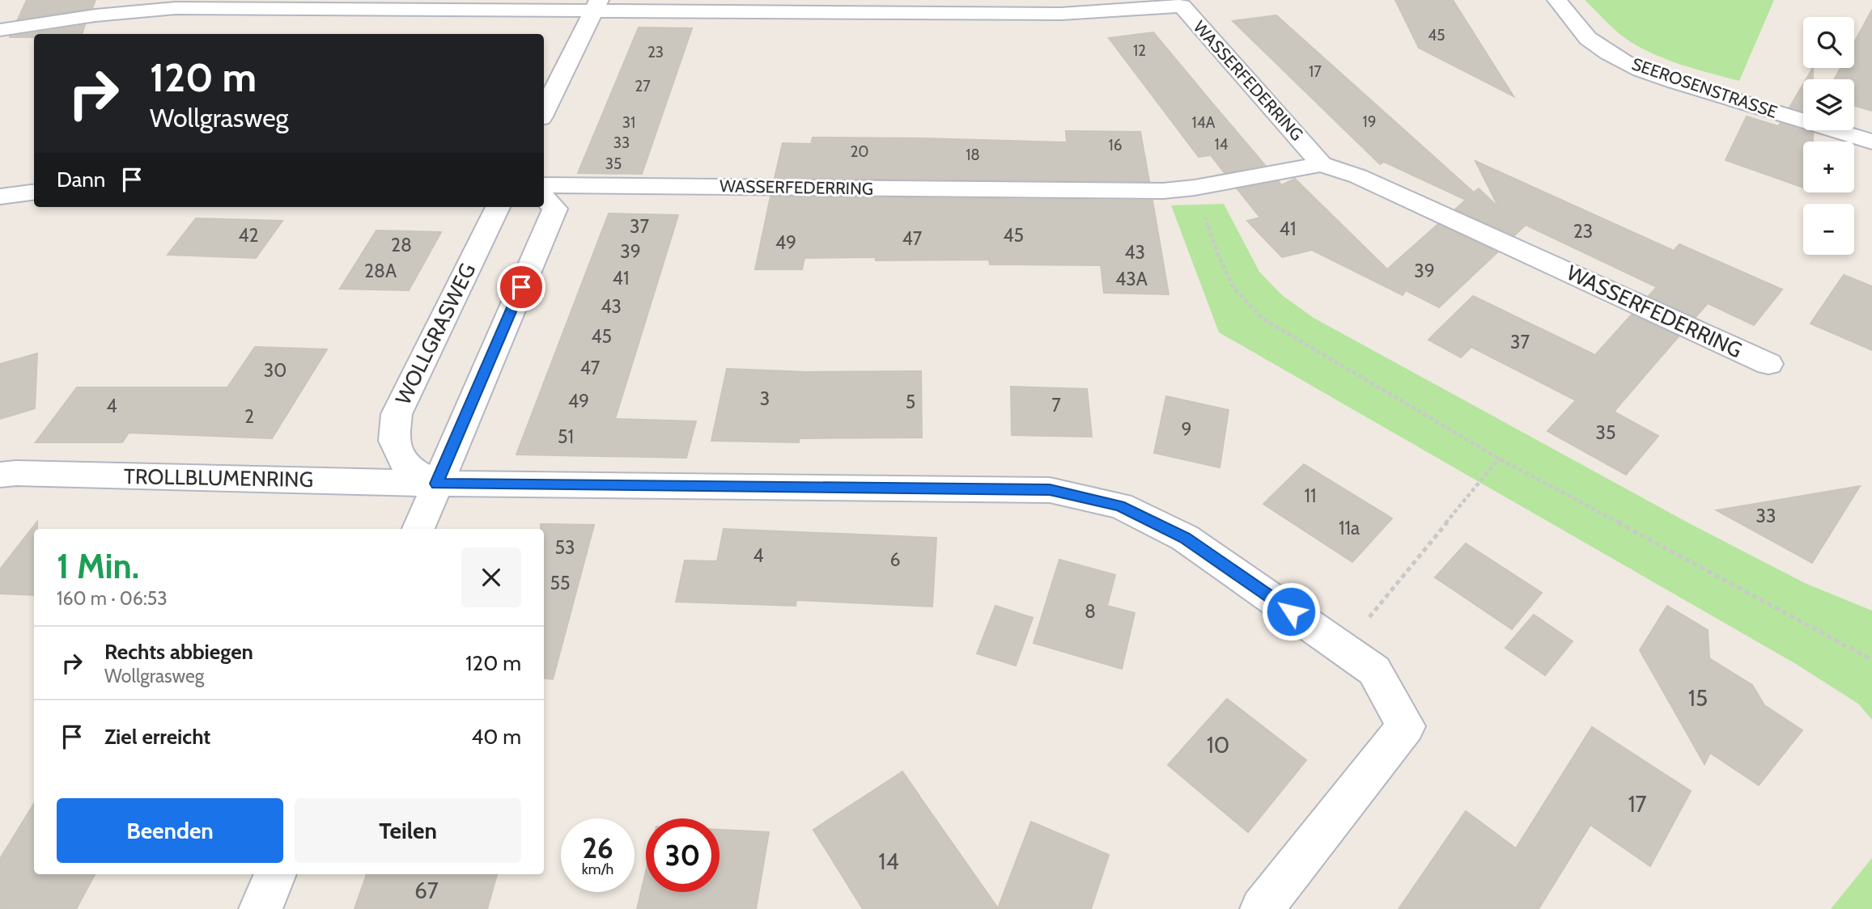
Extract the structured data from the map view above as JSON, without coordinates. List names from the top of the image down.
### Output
{
  "streets": {
    "street": [
      "WASSERFEDERRING",
      "SEEROSENSTRASSE",
      "WOLLGRASWEG",
      "TROLLBLUMENRING"
    ]
  },
  "crossings": [
    ["WOLLGRASWEG", "TROLLBLUMENRING"]
  ],
  "house_numbers": [
    "45",
    "12",
    "23",
    "17",
    "27",
    "19",
    "31",
    "14A",
    "33",
    "14",
    "16",
    "20",
    "18",
    "35",
    "37",
    "41",
    "23",
    "42",
    "45",
    "47",
    "49",
    "28",
    "39",
    "43",
    "28A",
    "39",
    "41",
    "43A",
    "43",
    "45",
    "37",
    "47",
    "30",
    "3",
    "49",
    "5",
    "7",
    "4",
    "2",
    "9",
    "35",
    "51",
    "11",
    "33",
    "11a",
    "53",
    "4",
    "6",
    "55",
    "8",
    "15",
    "10",
    "17",
    "14",
    "67"
  ],
  "page": {
    "map_buttons": ["+", "−"],
    "turn": ["120 m", "Wollgrasweg"],
    "then": "Dann",
    "heading": ["1 Min.", "160 m · 06:53"],
    "list": [
      {
        "name": "Rechts abbiegen",
        "note": "Wollgrasweg",
        "value": "120 m"
      },
      {
        "name": "Ziel erreicht",
        "value": "40 m"
      }
    ],
    "buttons": ["Beenden", "Teilen"],
    "speed": "26 km/h",
    "limit": "30"
  }
}
